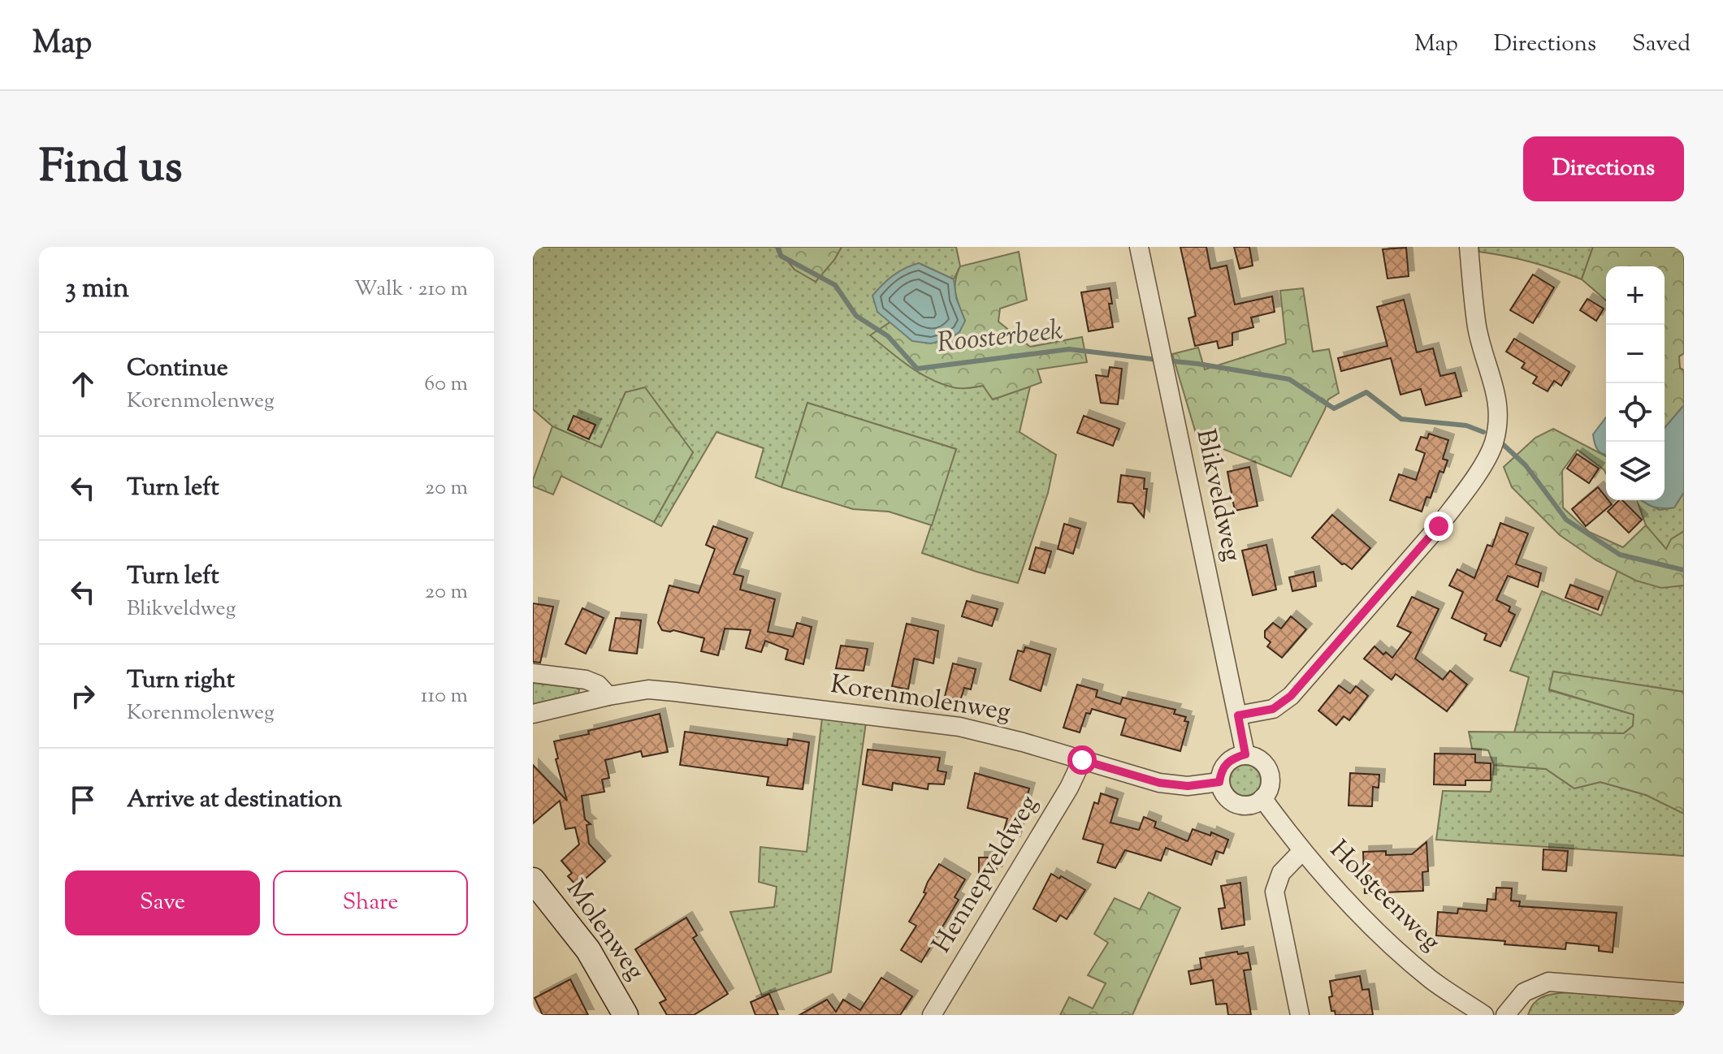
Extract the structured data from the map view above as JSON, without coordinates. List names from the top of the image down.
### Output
{
  "streets": {
    "street": [
      "Blikveldweg",
      "Korenmolenweg",
      "Hennepveldweg",
      "Holsteenweg",
      "Molenweg"
    ]
  },
  "crossings": [
    ["Blikveldweg", "Korenmolenweg"],
    ["Blikveldweg", "Holsteenweg"],
    ["Korenmolenweg", "Hennepveldweg"],
    ["Korenmolenweg", "Holsteenweg"]
  ],
  "water": ["Roosterbeek"],
  "page": {
    "header": "Map",
    "nav": ["Map", "Directions", "Saved"],
    "title": "Find us",
    "buttons": [
      "Directions",
      ["Save", "Share"]
    ],
    "heading": ["3 min", "Walk · 210 m"],
    "map_buttons": ["+", "−"],
    "list": [
      ["Continue", "Korenmolenweg", "60 m"],
      ["Turn left", "20 m"],
      ["Turn left", "Blikveldweg", "20 m"],
      ["Turn right", "Korenmolenweg", "110 m"],
      "Arrive at destination"
    ]
  }
}
